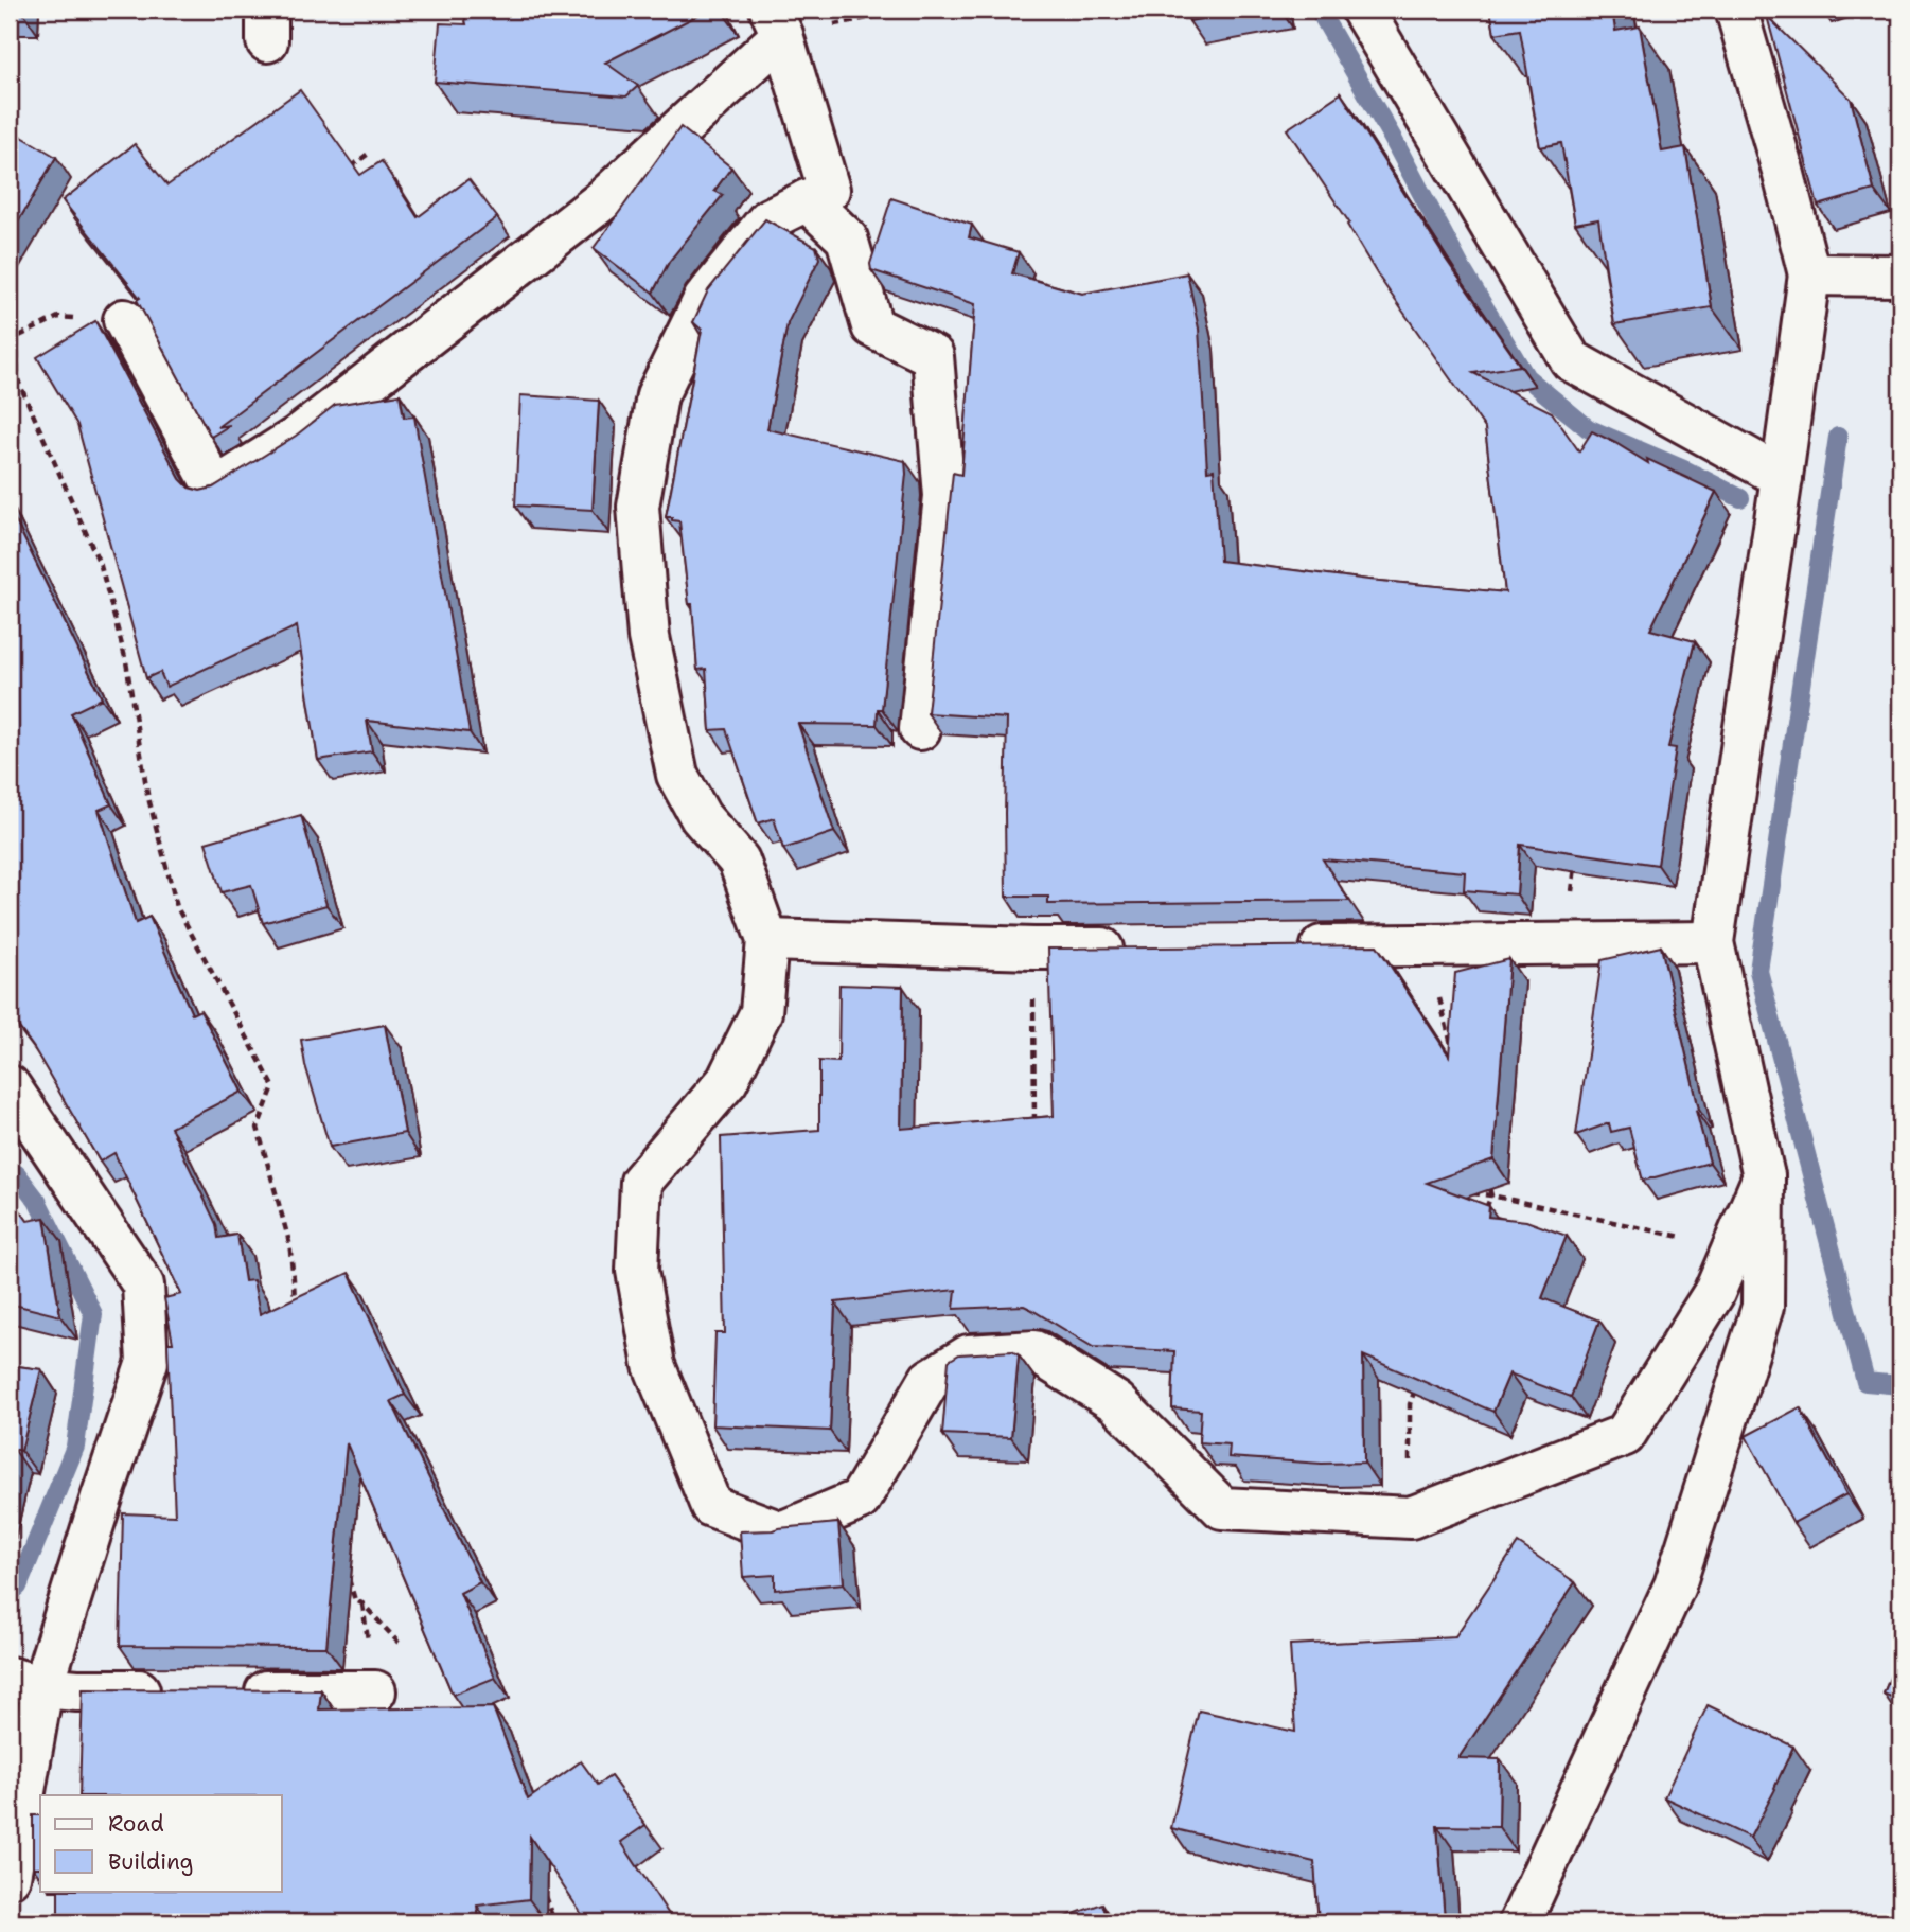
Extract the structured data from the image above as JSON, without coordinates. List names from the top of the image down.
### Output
{
  "legend": ["Road", "Building"]
}
